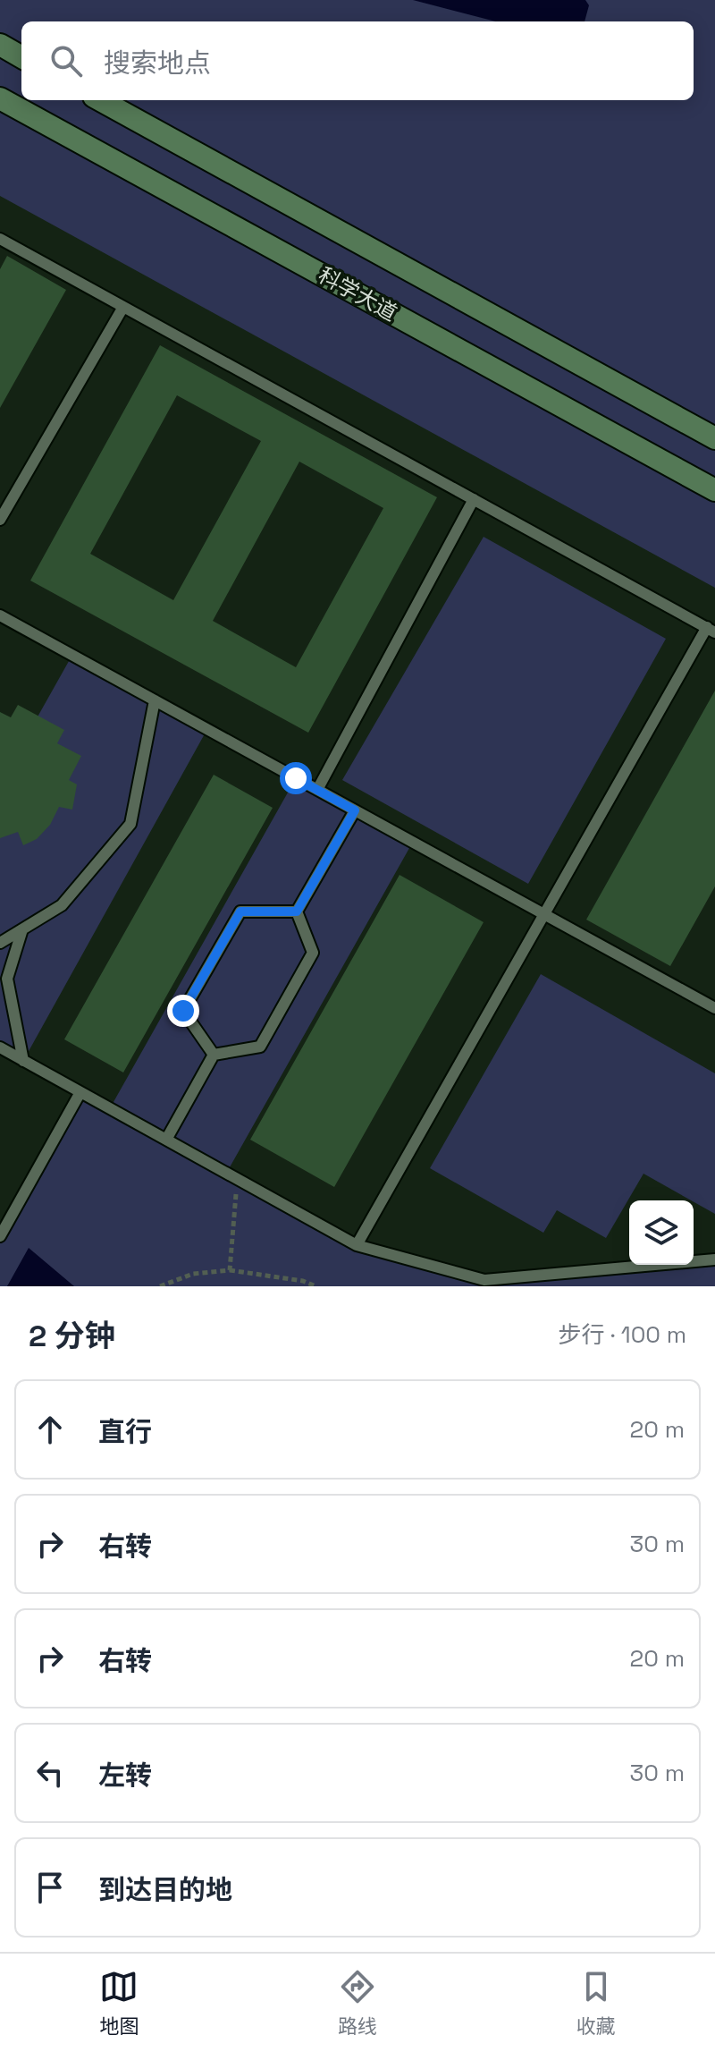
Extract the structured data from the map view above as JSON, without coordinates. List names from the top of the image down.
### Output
{
  "streets": {
    "main road": ["科学大道"]
  },
  "page": {
    "search": "搜索地点",
    "heading": ["2 分钟", "步行 · 100 m"],
    "list": [
      ["直行", "20 m"],
      ["右转", "30 m"],
      ["右转", "20 m"],
      ["左转", "30 m"],
      "到达目的地"
    ],
    "nav": ["地图", "路线", "收藏"]
  }
}
